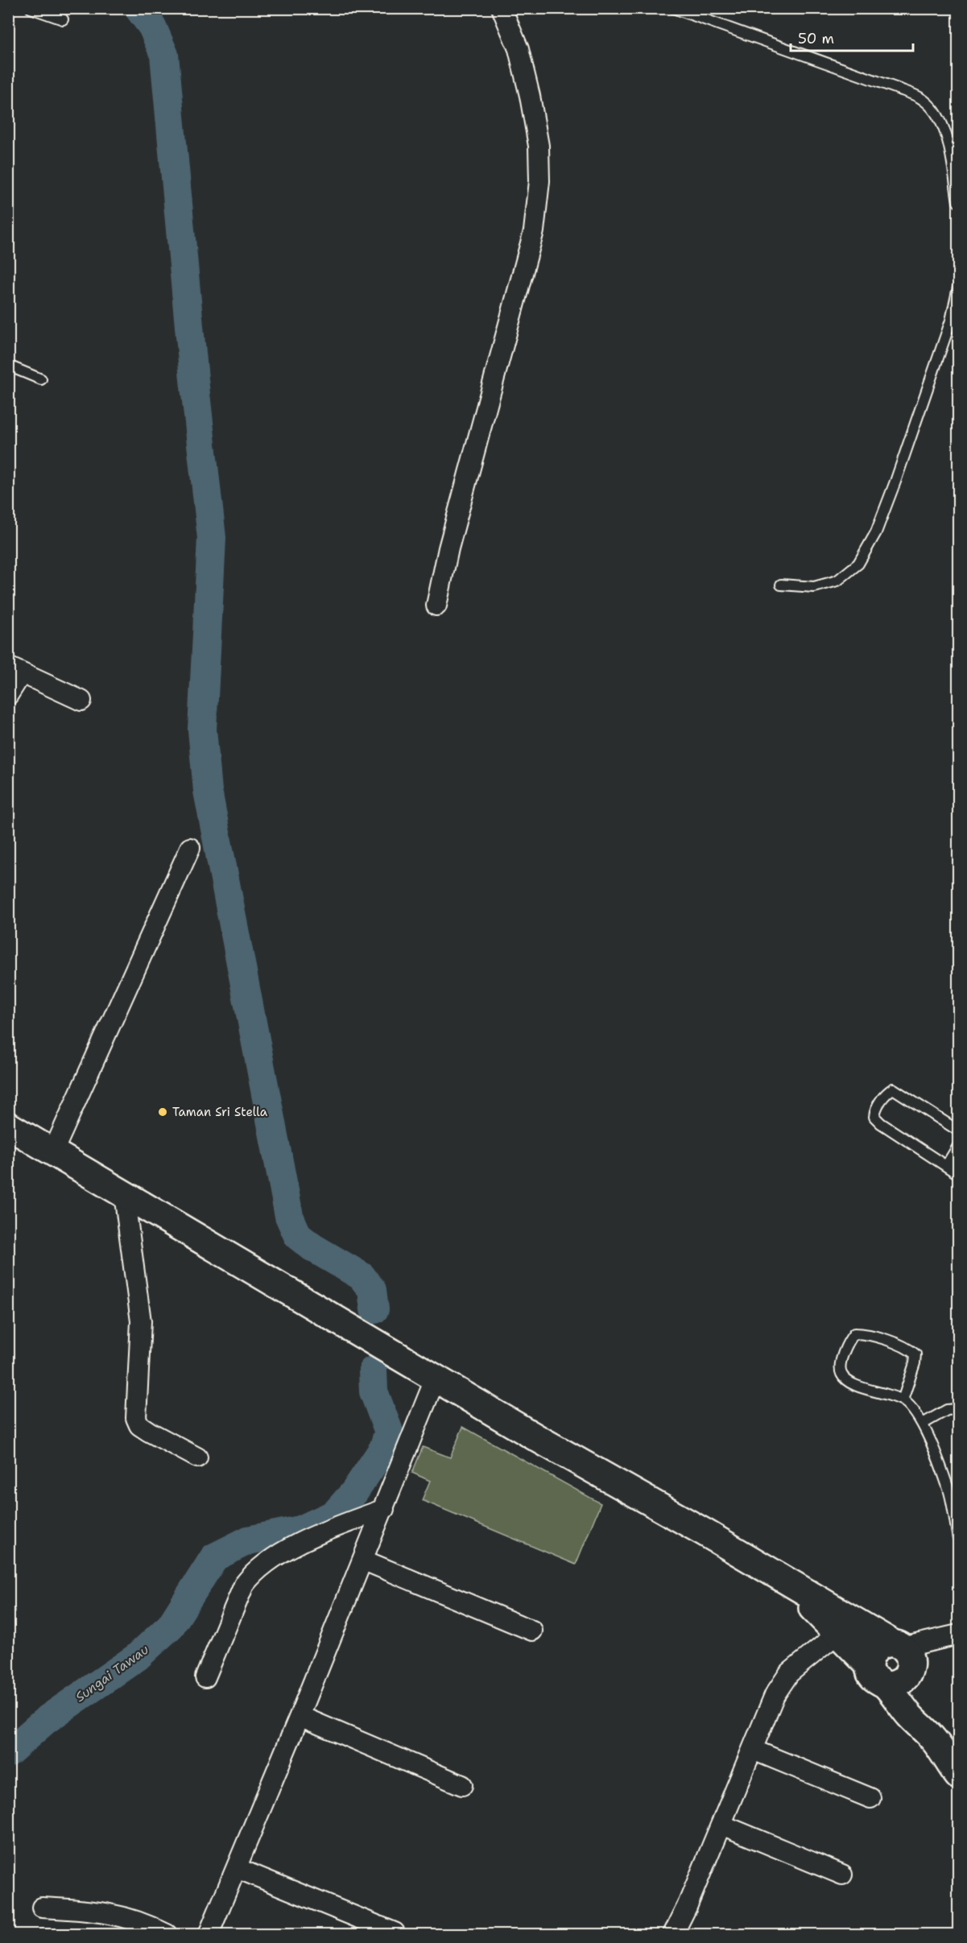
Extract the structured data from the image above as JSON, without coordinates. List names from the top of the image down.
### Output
{
  "water": ["Sungai Tawau"],
  "places": ["Taman Sri Stella"],
  "scale_bar": "50 m"
}
